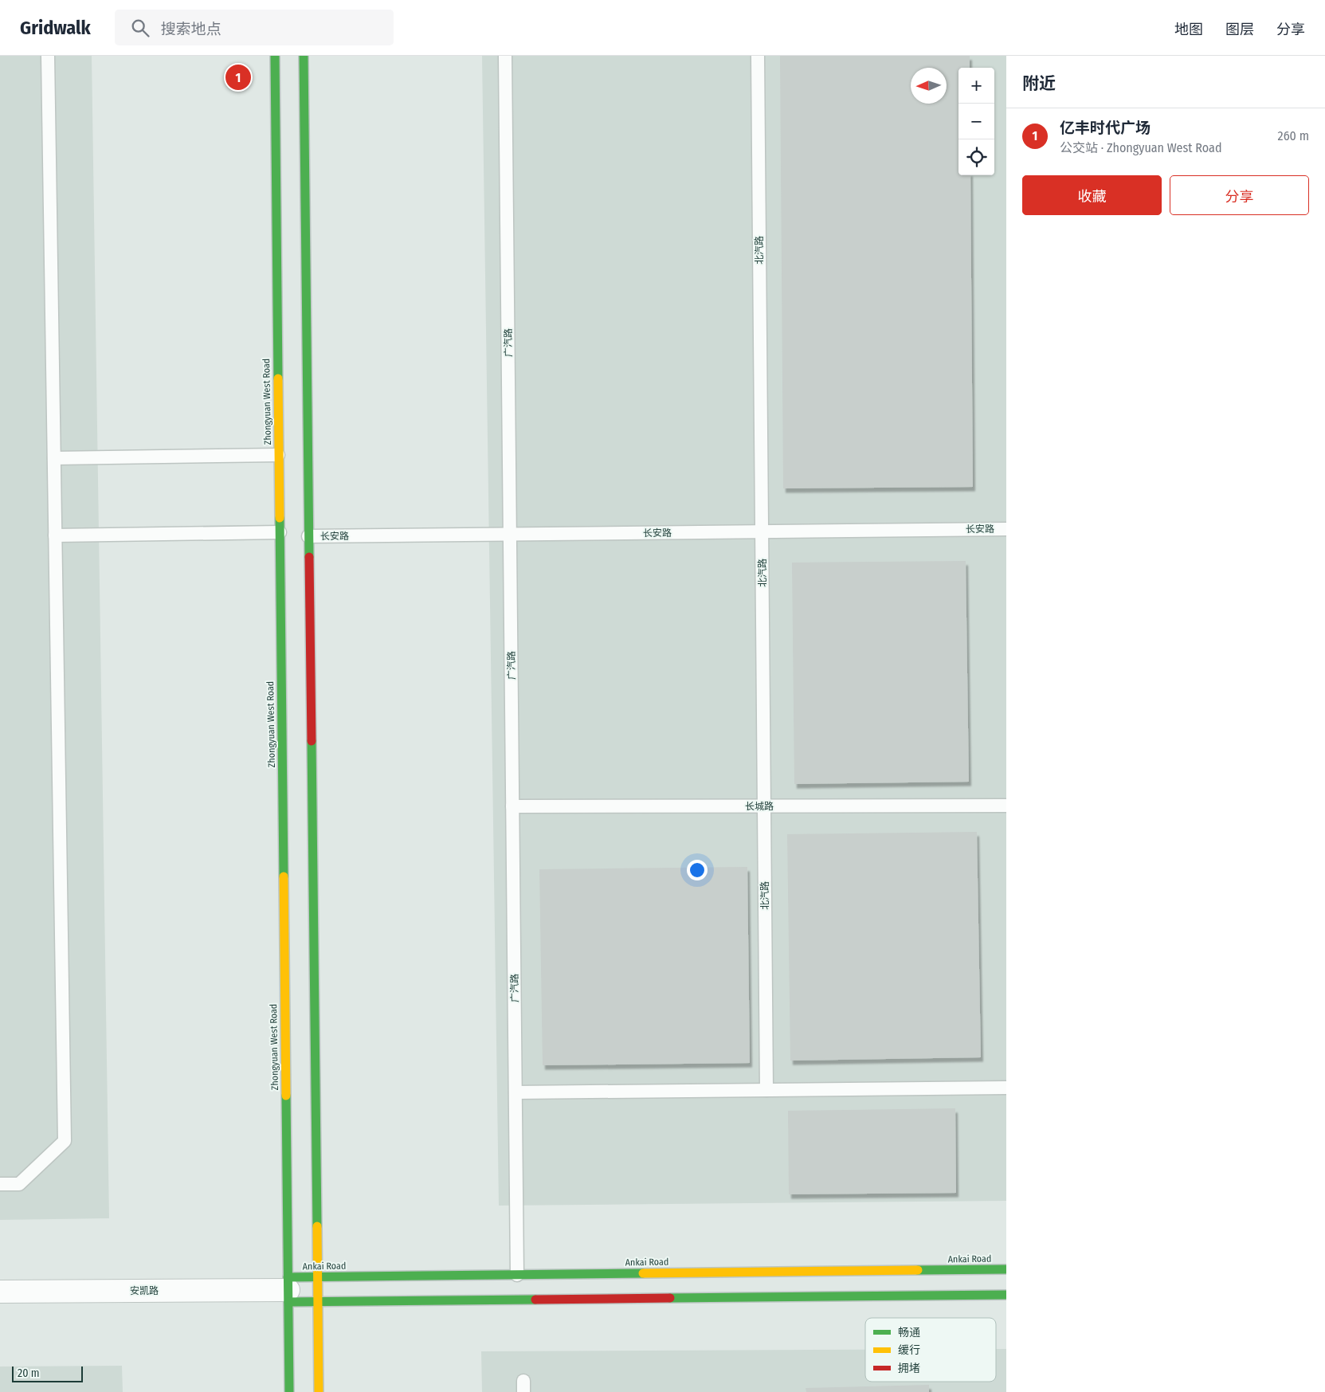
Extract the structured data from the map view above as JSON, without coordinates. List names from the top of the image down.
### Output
{
  "streets": {
    "main road": ["Zhongyuan West Road", "Ankai Road"],
    "street": ["安凯路"],
    "lane": [
      "北汽路",
      "广汽路",
      "长安路",
      "长城路"
    ]
  },
  "crossings": [
    ["北汽路", "长安路"],
    ["北汽路", "长城路"],
    ["广汽路", "长安路"],
    ["广汽路", "长城路"],
    ["广汽路", "Ankai Road"],
    ["Zhongyuan West Road", "Ankai Road"],
    ["Zhongyuan West Road", "安凯路"],
    ["Ankai Road", "安凯路"]
  ],
  "legend": ["畅通", "缓行", "拥堵"],
  "scale_bar": "20 m",
  "north": "left",
  "page": {
    "header": "Gridwalk",
    "search": "搜索地点",
    "nav": ["地图", "图层", "分享"],
    "heading": "附近",
    "pins": "1",
    "map_buttons": ["+", "−"],
    "list": [
      {
        "mark": "1",
        "name": "亿丰时代广场",
        "note": "公交站 · Zhongyuan West Road",
        "value": "260 m"
      }
    ],
    "buttons": ["收藏", "分享"],
    "scale": "20 m"
  }
}
